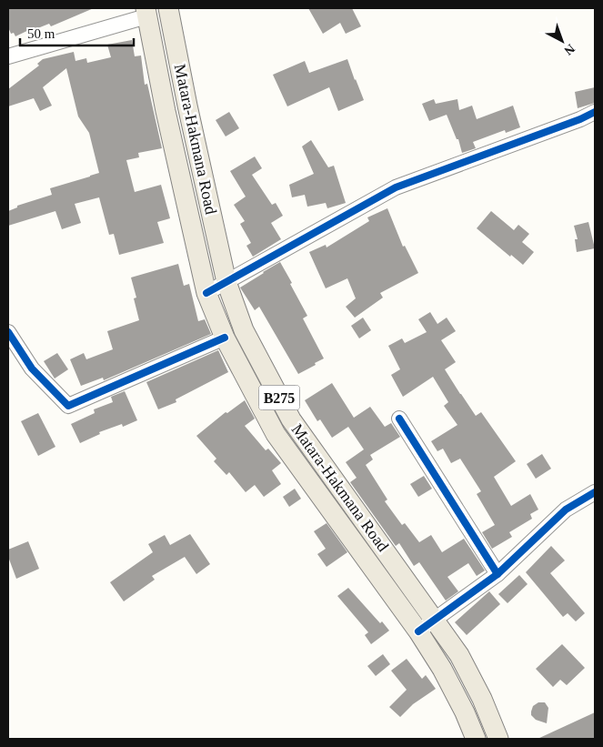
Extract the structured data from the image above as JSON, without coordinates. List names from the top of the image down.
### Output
{
  "streets": {
    "main road": ["Matara-Hakmana Road", "B275"]
  },
  "scale_bar": "50 m",
  "north": "bottom right"
}
